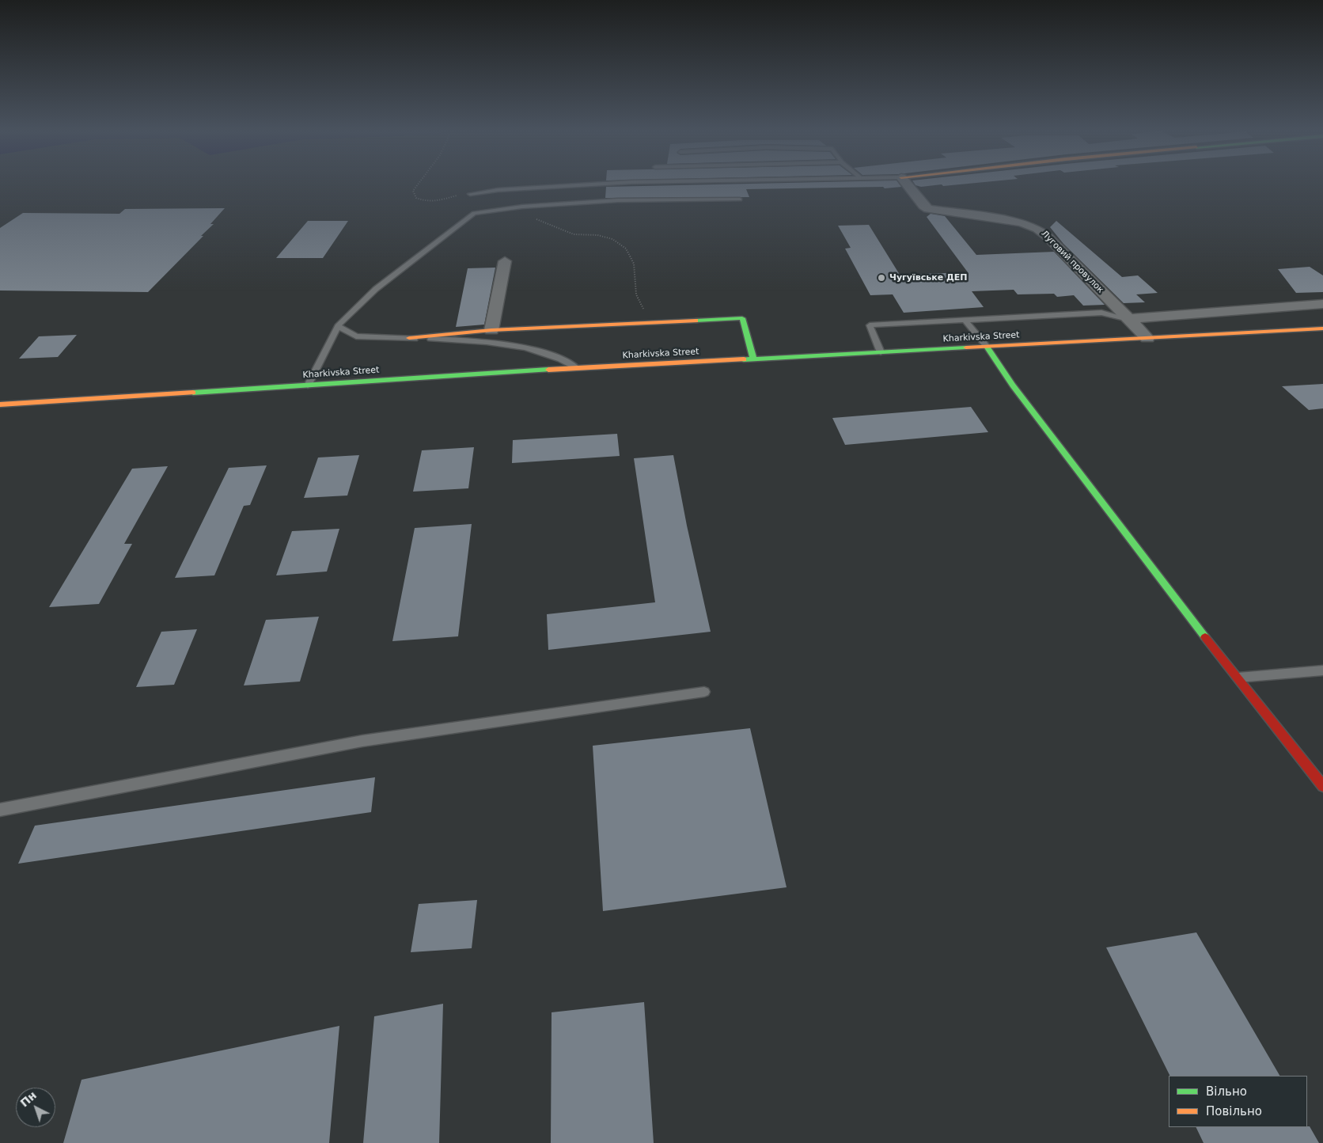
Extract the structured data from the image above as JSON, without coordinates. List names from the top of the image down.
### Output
{
  "streets": {
    "main road": ["Kharkivska Street"],
    "street": ["Луговий провулок"]
  },
  "crossings": [
    ["Луговий провулок", "Kharkivska Street"]
  ],
  "places": ["Чугуївське ДЕП"],
  "legend": ["Вільно", "Повільно"],
  "north": "top left"
}
